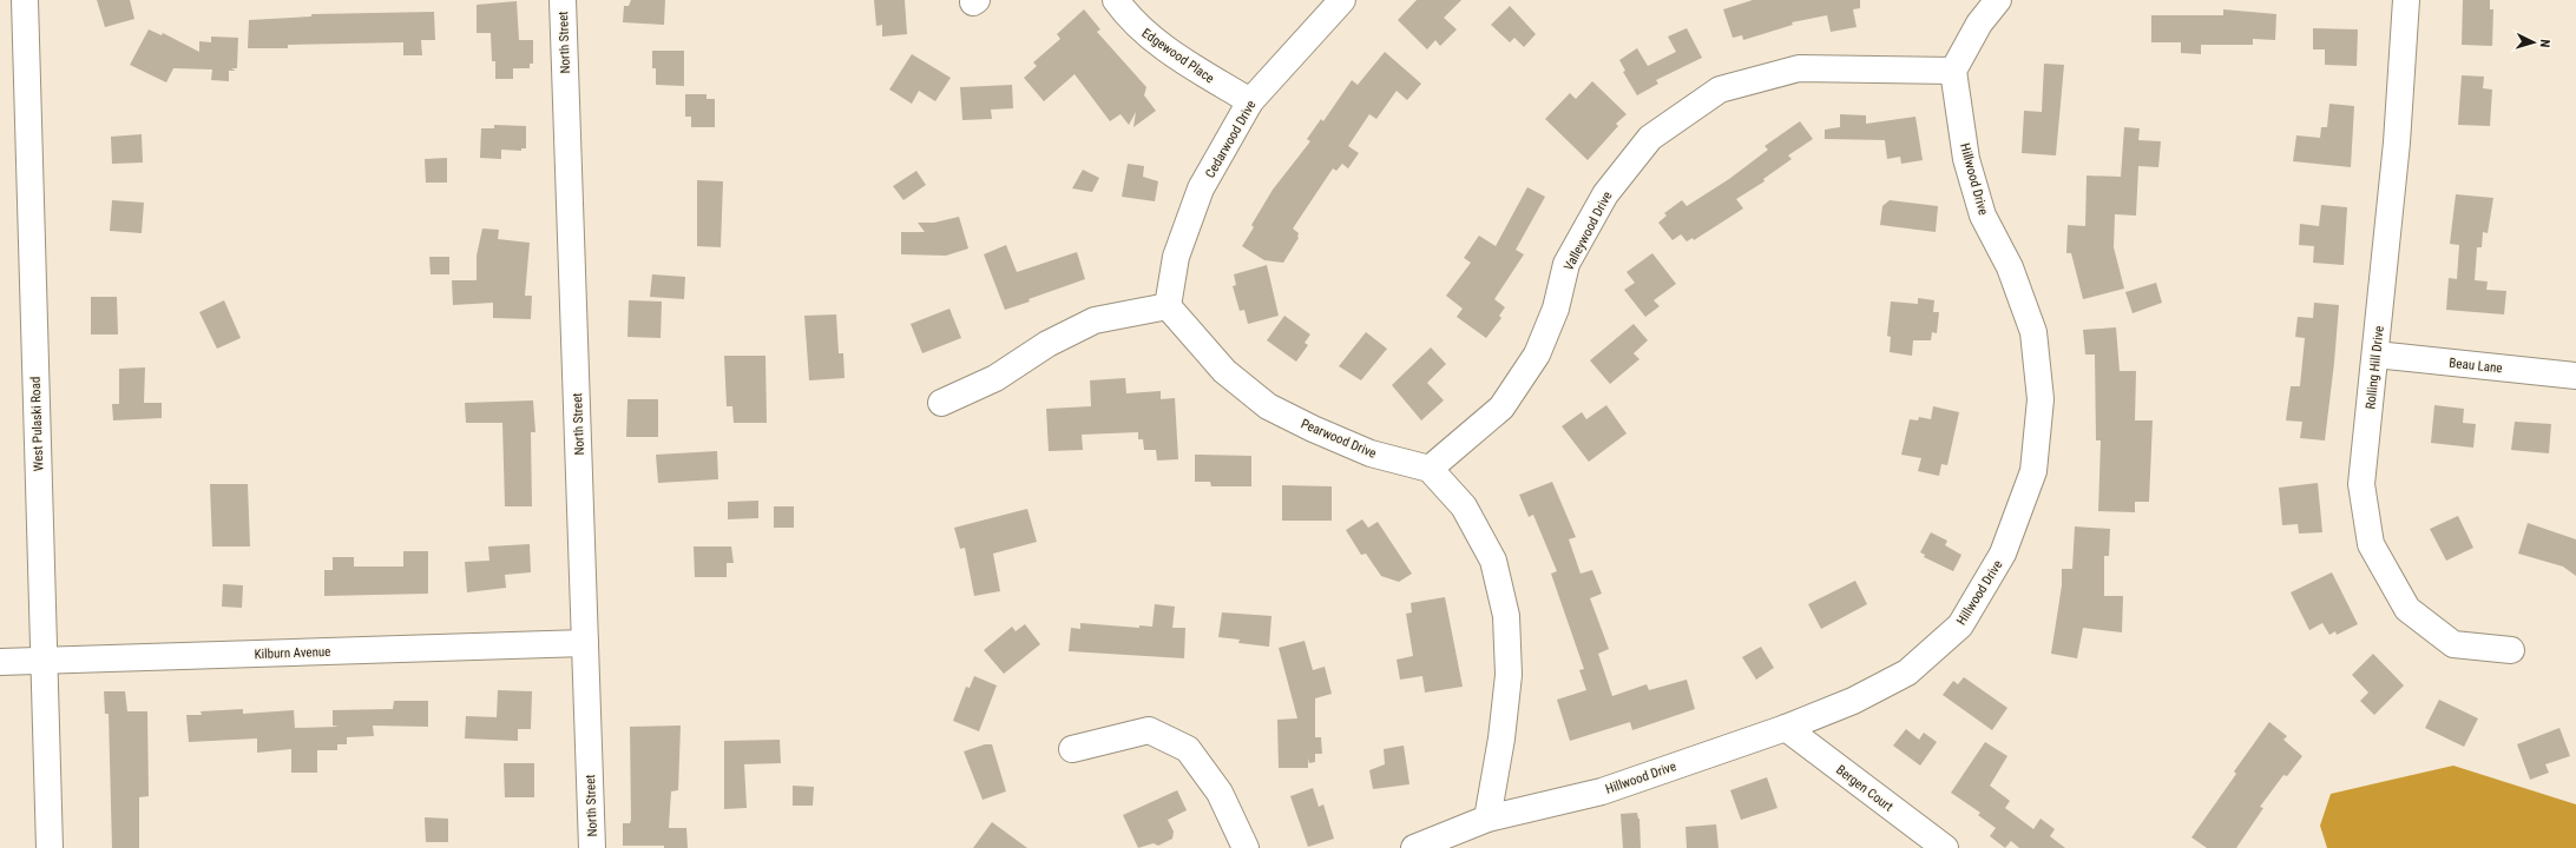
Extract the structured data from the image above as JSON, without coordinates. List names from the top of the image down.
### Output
{
  "streets": {
    "street": [
      "North Street",
      "Edgewood Place",
      "Cedarwood Drive",
      "Hillwood Drive",
      "Valleywood Drive",
      "Beau Lane",
      "Rolling Hill Drive",
      "West Pulaski Road",
      "Pearwood Drive",
      "Kilburn Avenue",
      "Bergen Court"
    ]
  },
  "crossings": [
    ["North Street", "Kilburn Avenue"],
    ["Edgewood Place", "Cedarwood Drive"],
    ["Cedarwood Drive", "Pearwood Drive"],
    ["Hillwood Drive", "Valleywood Drive"],
    ["Hillwood Drive", "Bergen Court"],
    ["Valleywood Drive", "Pearwood Drive"],
    ["Beau Lane", "Rolling Hill Drive"],
    ["West Pulaski Road", "Kilburn Avenue"]
  ],
  "north": "right"
}
